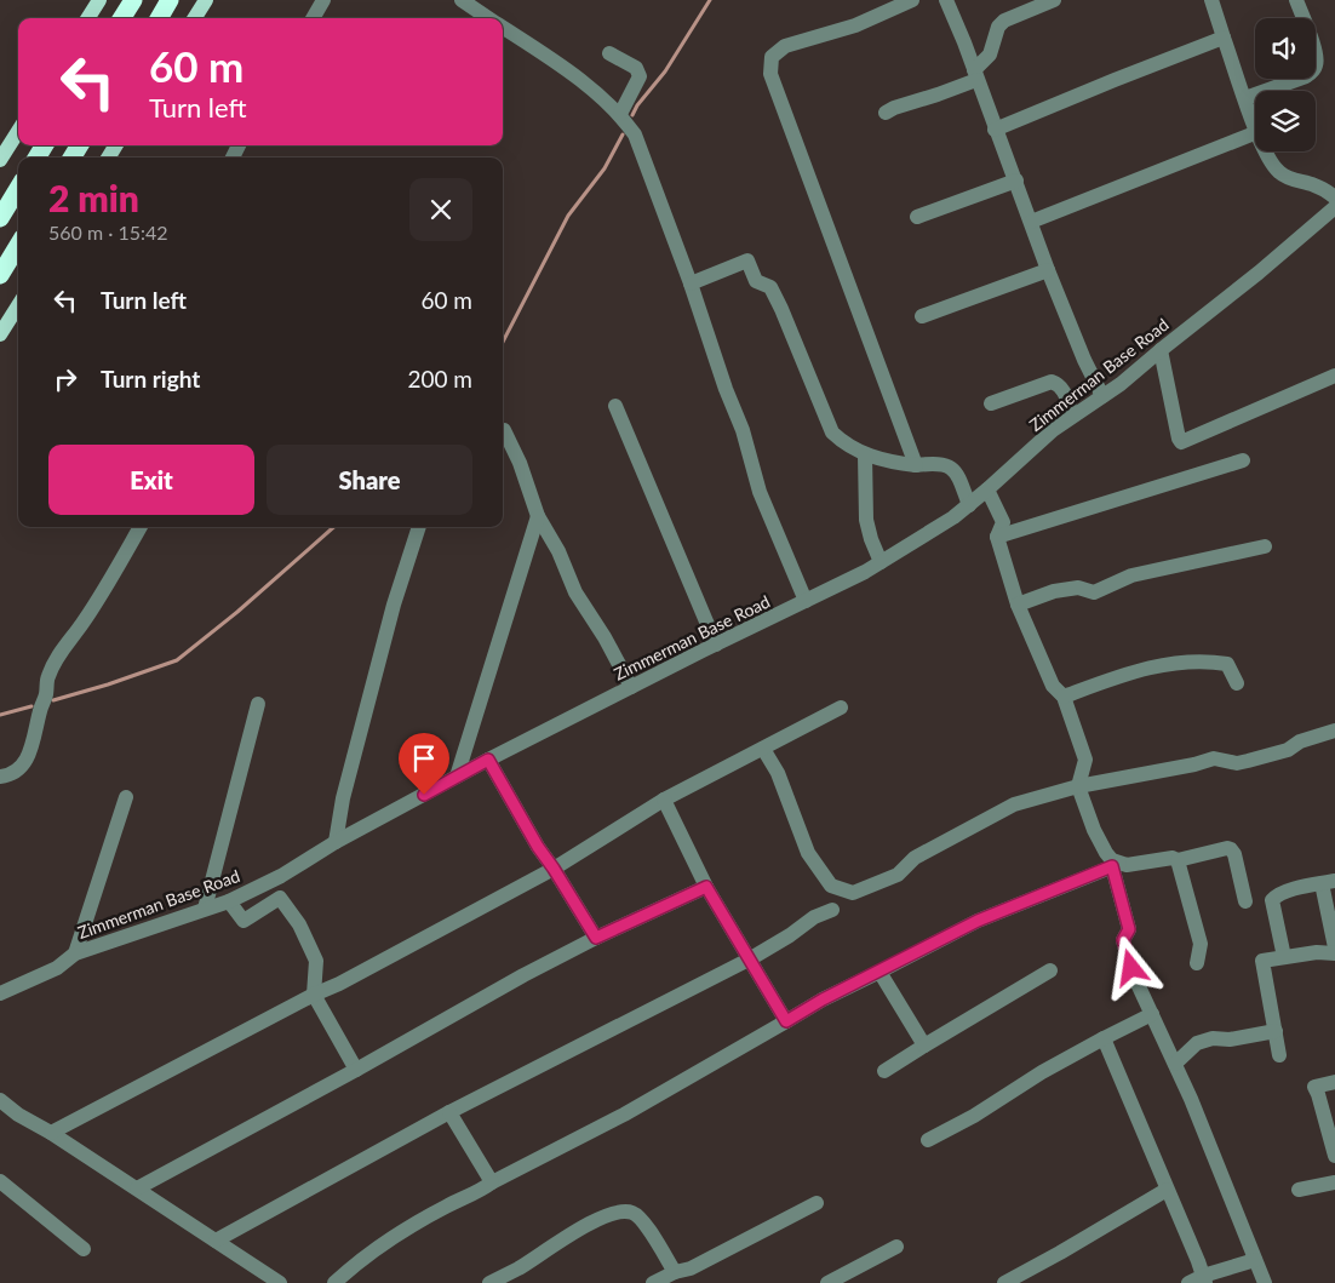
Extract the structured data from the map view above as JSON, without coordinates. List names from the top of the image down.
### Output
{
  "streets": {
    "street": ["Zimmerman Base Road"]
  },
  "page": {
    "turn": ["60 m", "Turn left"],
    "heading": ["2 min", "560 m · 15:42"],
    "list": [
      {
        "name": "Turn left",
        "value": "60 m"
      },
      {
        "name": "Turn right",
        "value": "200 m"
      }
    ],
    "buttons": ["Exit", "Share"]
  }
}
